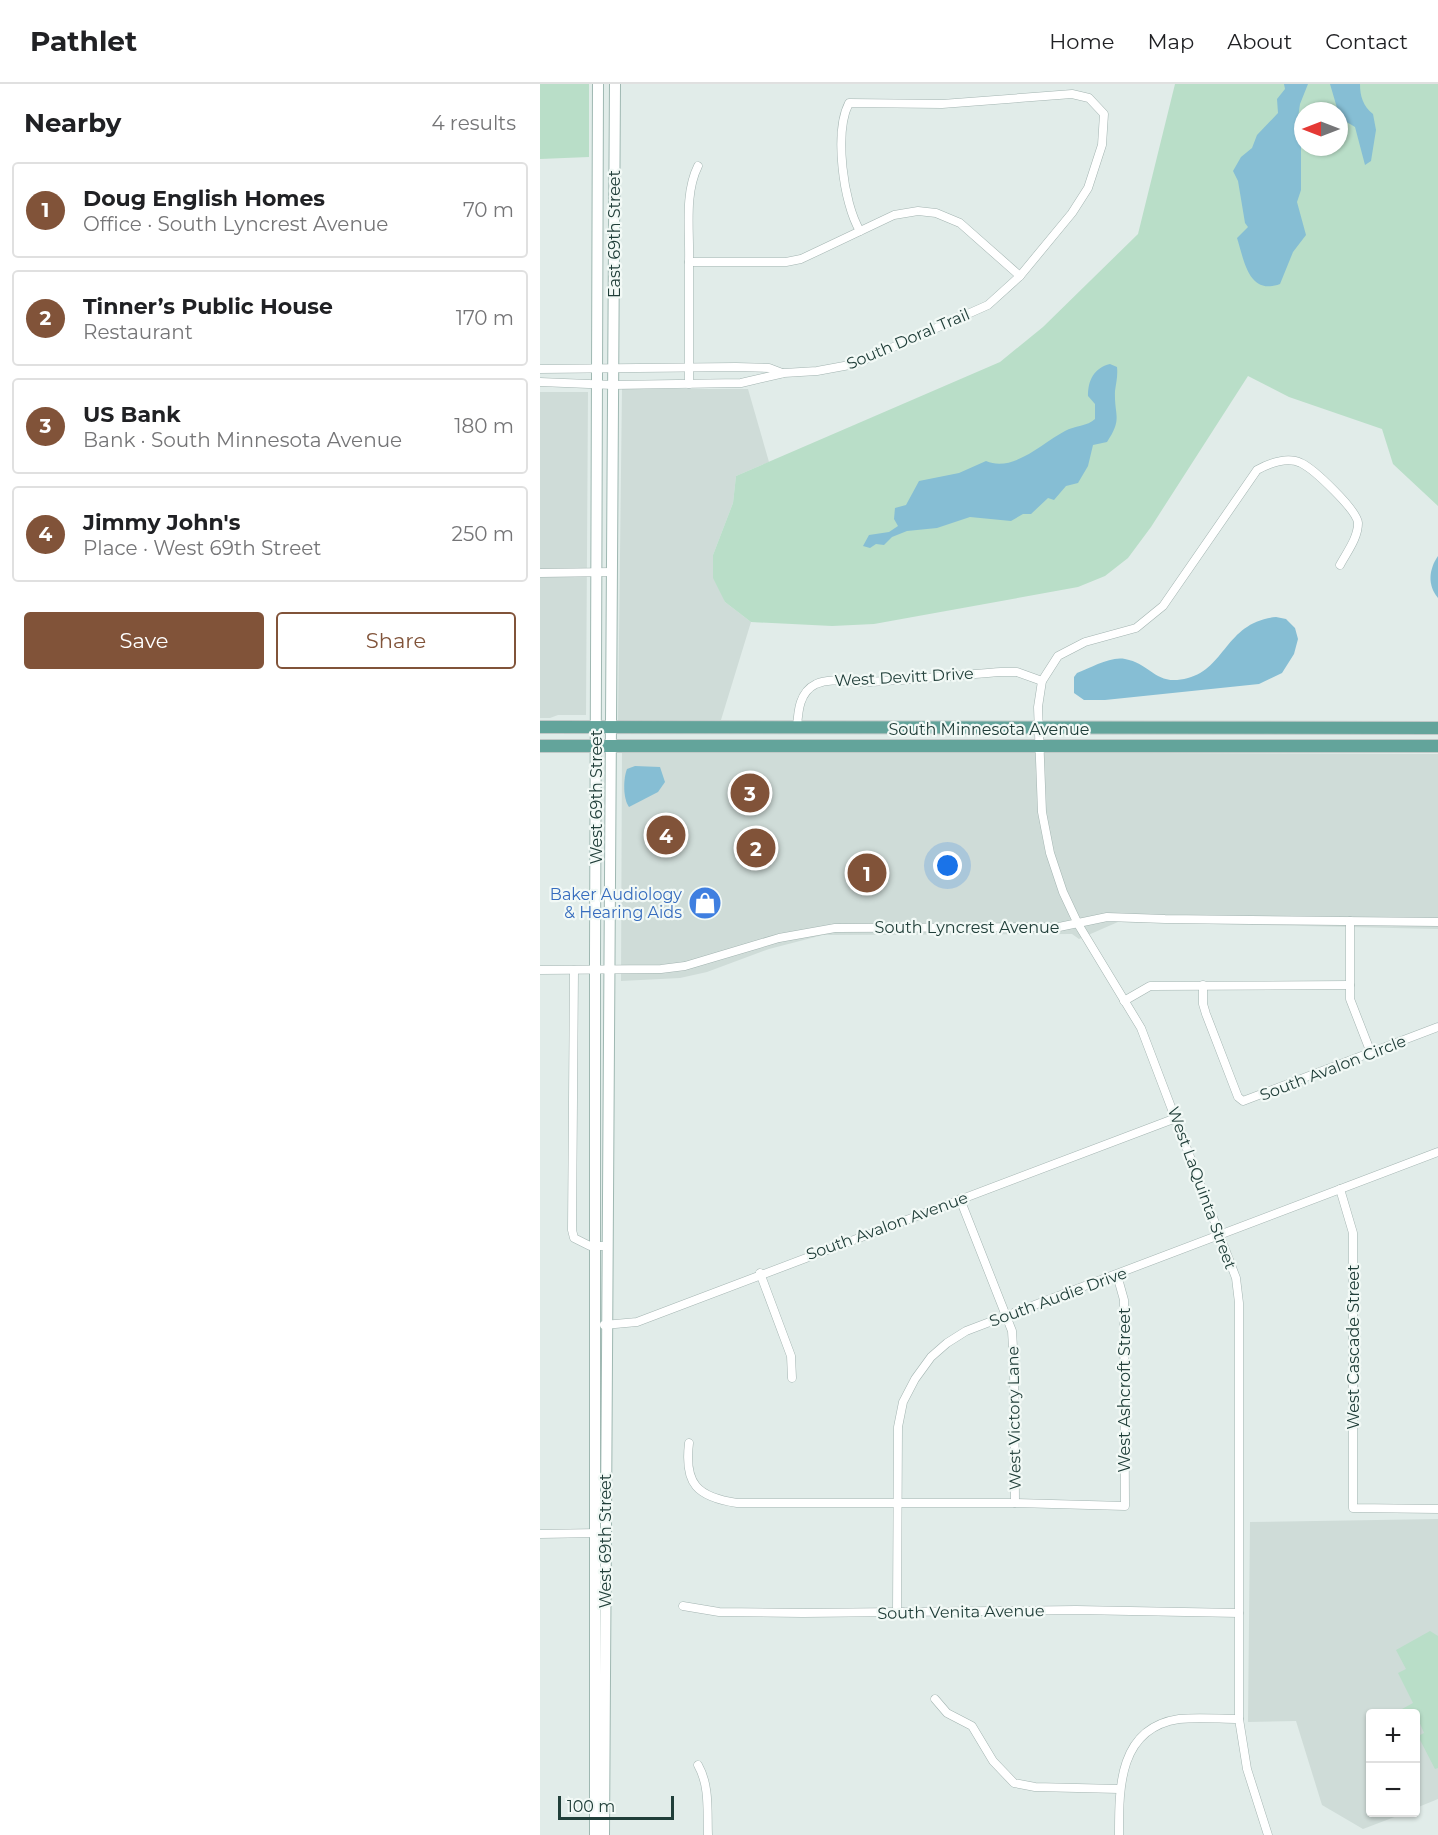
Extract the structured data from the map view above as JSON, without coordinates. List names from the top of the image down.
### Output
{
  "streets": {
    "main road": ["East 69th Street", "South Minnesota Avenue", "West 69th Street"],
    "street": [
      "South Doral Trail",
      "West Devitt Drive",
      "South Lyncrest Avenue",
      "South Avalon Circle",
      "West LaQuinta Street",
      "South Avalon Avenue",
      "South Audie Drive",
      "West Cascade Street",
      "West Ashcroft Street",
      "West Victory Lane",
      "South Venita Avenue"
    ]
  },
  "crossings": [
    ["East 69th Street", "South Doral Trail"],
    ["East 69th Street", "West 69th Street"],
    ["South Doral Trail", "West 69th Street"],
    ["West Devitt Drive", "South Minnesota Avenue"],
    ["West Devitt Drive", "West LaQuinta Street"],
    ["South Minnesota Avenue", "West 69th Street"],
    ["South Minnesota Avenue", "West LaQuinta Street"],
    ["West 69th Street", "South Lyncrest Avenue"],
    ["West 69th Street", "South Avalon Avenue"],
    ["South Lyncrest Avenue", "West LaQuinta Street"],
    ["West LaQuinta Street", "South Avalon Avenue"],
    ["West LaQuinta Street", "South Audie Drive"],
    ["West LaQuinta Street", "South Venita Avenue"],
    ["South Avalon Avenue", "West Victory Lane"],
    ["South Audie Drive", "West Cascade Street"],
    ["South Audie Drive", "West Ashcroft Street"],
    ["South Audie Drive", "West Victory Lane"],
    ["South Audie Drive", "South Venita Avenue"],
    ["West Ashcroft Street", "West Victory Lane"]
  ],
  "places": {
    "shop": ["Baker Audiology & Hearing Aids"]
  },
  "scale_bar": "100 m",
  "north": "left",
  "page": {
    "header": "Pathlet",
    "nav": [
      "Home",
      "Map",
      "About",
      "Contact"
    ],
    "heading": ["Nearby", "4 results"],
    "list": [
      {
        "mark": "1",
        "name": "Doug English Homes",
        "note": "Office · South Lyncrest Avenue",
        "value": "70 m"
      },
      {
        "mark": "2",
        "name": "Tinner’s Public House",
        "note": "Restaurant",
        "value": "170 m"
      },
      {
        "mark": "3",
        "name": "US Bank",
        "note": "Bank · South Minnesota Avenue",
        "value": "180 m"
      },
      {
        "mark": "4",
        "name": "Jimmy John's",
        "note": "Place · West 69th Street",
        "value": "250 m"
      }
    ],
    "buttons": ["Save", "Share"],
    "pins": [
      "3",
      "4",
      "2",
      "1"
    ],
    "map_buttons": ["+", "−"],
    "scale": "100 m"
  }
}
